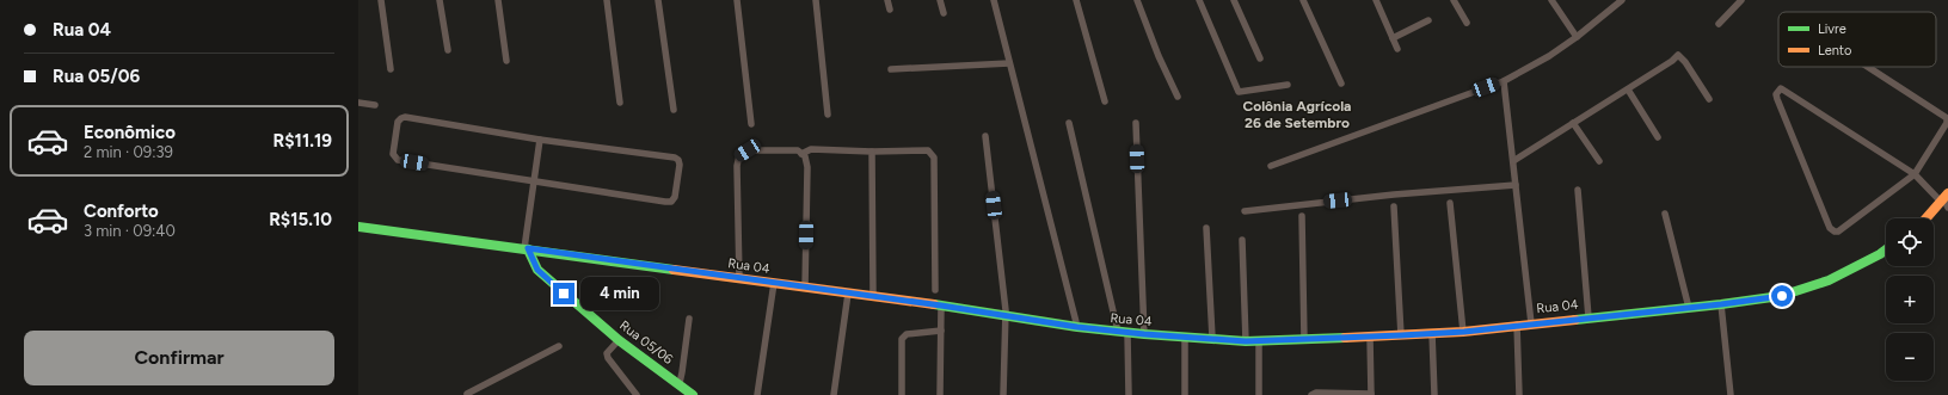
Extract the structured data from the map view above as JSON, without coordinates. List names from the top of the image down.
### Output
{
  "streets": {
    "street": ["Rua 04", "Rua 05/06"]
  },
  "crossings": [
    ["Rua 04", "Rua 05/06"]
  ],
  "districts": ["Colônia Agrícola 26 de Setembro"],
  "legend": ["Livre", "Lento"],
  "page": {
    "banner": ["Rua 04", "Rua 05/06"],
    "list": [
      {
        "name": "Econômico",
        "note": "2 min · 09:39",
        "value": "R$11.19"
      },
      {
        "name": "Conforto",
        "note": "3 min · 09:40",
        "value": "R$15.10"
      }
    ],
    "map_buttons": ["+", "−"],
    "bubble": "4 min",
    "buttons": "Confirmar"
  }
}
